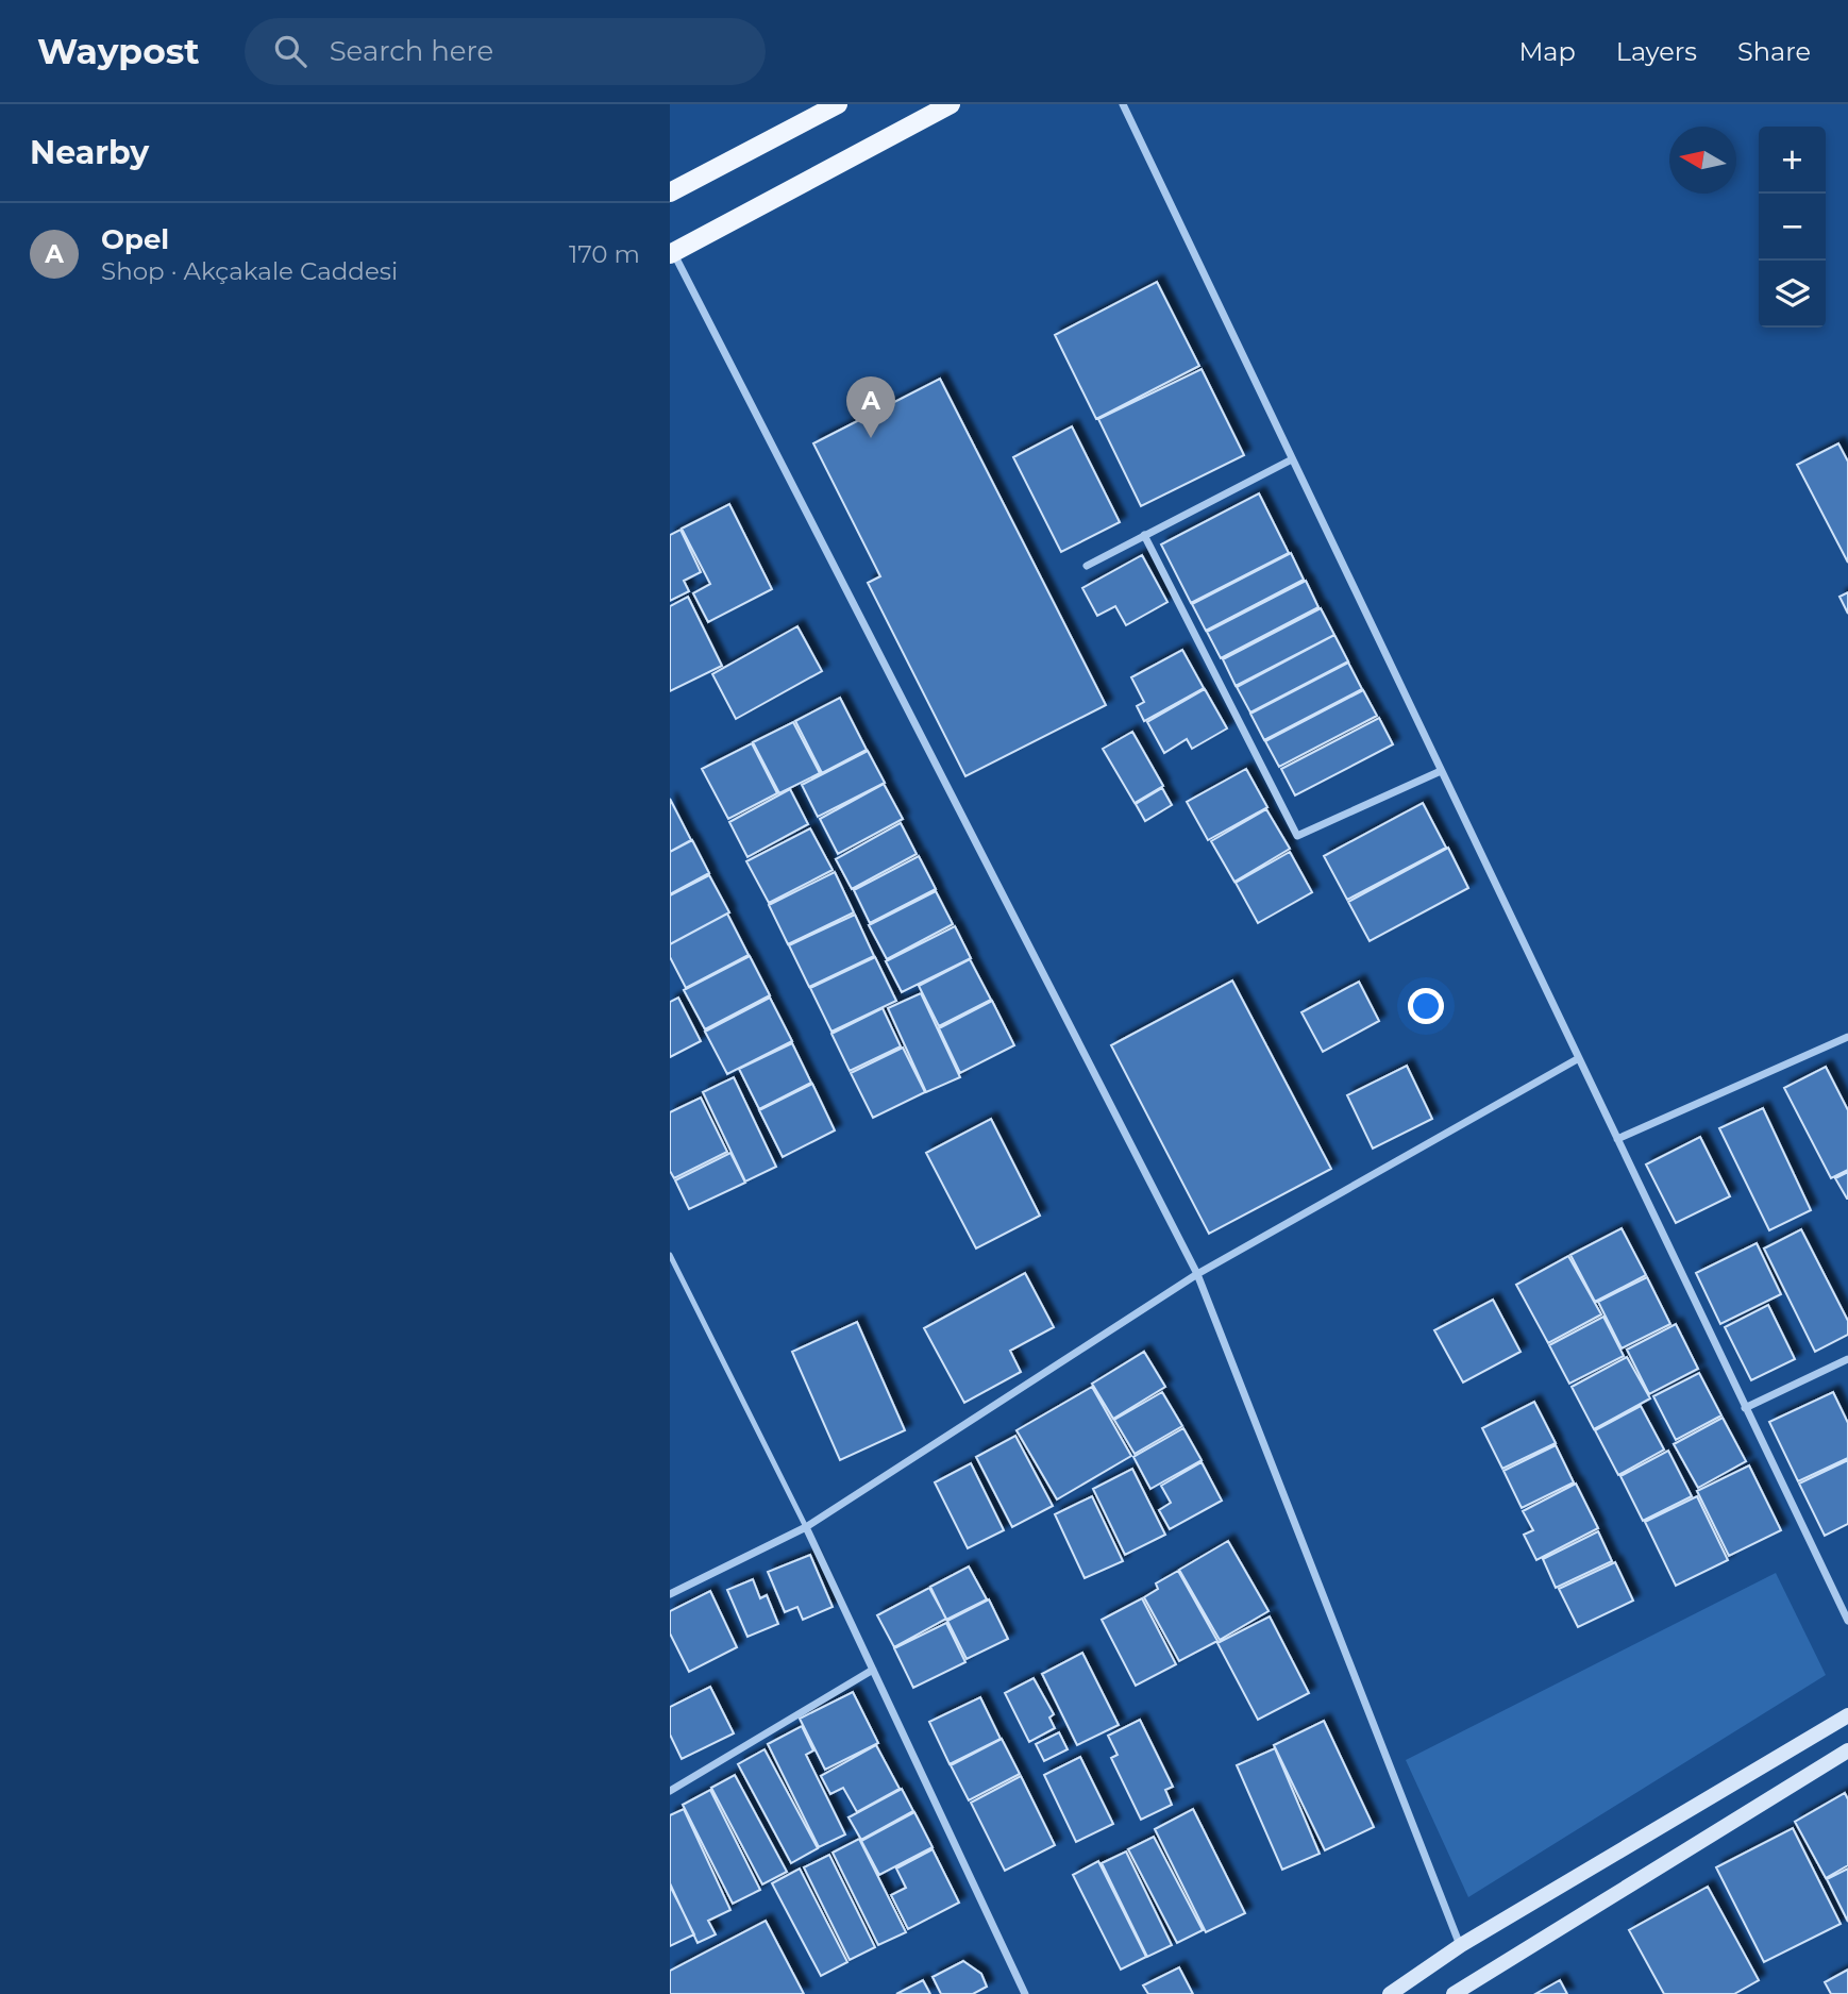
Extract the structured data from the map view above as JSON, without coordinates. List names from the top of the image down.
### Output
{
  "north": "left",
  "page": {
    "header": "Waypost",
    "search": "Search here",
    "nav": ["Map", "Layers", "Share"],
    "heading": "Nearby",
    "map_buttons": ["+", "−"],
    "list": [
      {
        "mark": "A",
        "name": "Opel",
        "note": "Shop · Akçakale Caddesi",
        "value": "170 m"
      }
    ],
    "pins": "A"
  }
}
